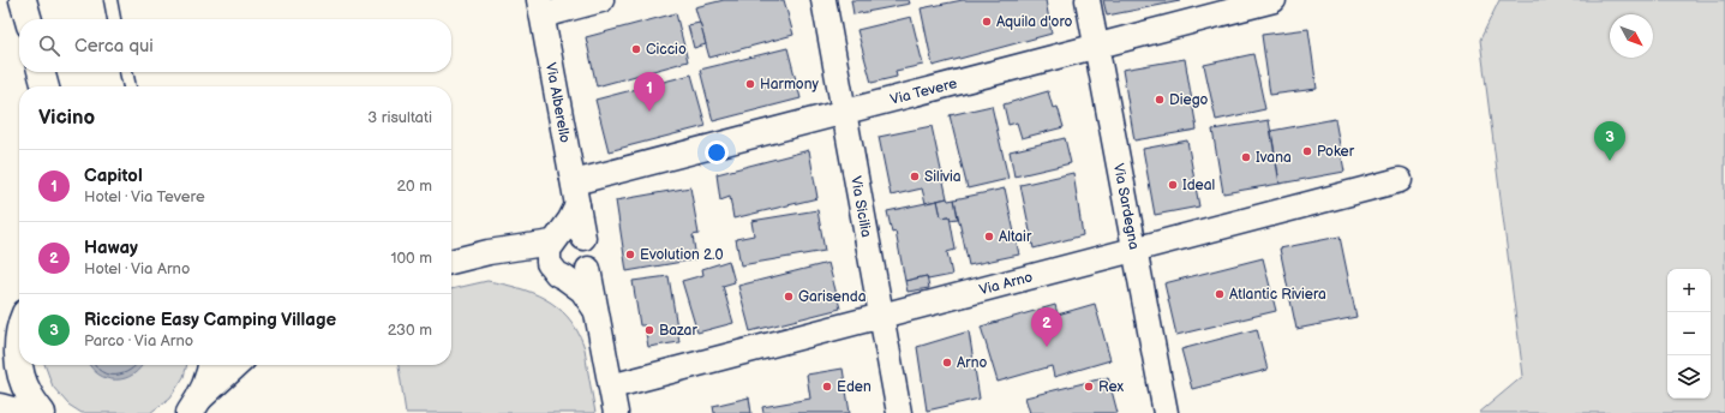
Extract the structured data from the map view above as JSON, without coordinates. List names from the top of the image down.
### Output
{
  "streets": {
    "street": [
      "Via Tevere",
      "Via Alberello",
      "Via Sicilia",
      "Via Sardegna",
      "Via Arno"
    ]
  },
  "crossings": [
    ["Via Tevere", "Via Alberello"],
    ["Via Tevere", "Via Sicilia"],
    ["Via Tevere", "Via Sardegna"],
    ["Via Alberello", "Via Arno"],
    ["Via Sicilia", "Via Arno"],
    ["Via Sardegna", "Via Arno"]
  ],
  "places": [
    "Aquila d'oro",
    "Ciccio",
    "Harmony",
    "Diego",
    "Poker",
    "Ivana",
    "Silivia",
    "Ideal",
    "Altair",
    "Evolution 2.0",
    "Atlantic Riviera",
    "Garisenda",
    "Bazar",
    "Arno",
    "Eden",
    "Rex"
  ],
  "north": "bottom right",
  "page": {
    "search": "Cerca qui",
    "pins": ["1", "3", "2"],
    "heading": ["Vicino", "3 risultati"],
    "list": [
      {
        "mark": "1",
        "name": "Capitol",
        "note": "Hotel · Via Tevere",
        "value": "20 m"
      },
      {
        "mark": "2",
        "name": "Haway",
        "note": "Hotel · Via Arno",
        "value": "100 m"
      },
      {
        "mark": "3",
        "name": "Riccione Easy Camping Village",
        "note": "Parco · Via Arno",
        "value": "230 m"
      }
    ],
    "map_buttons": ["+", "−"]
  }
}
